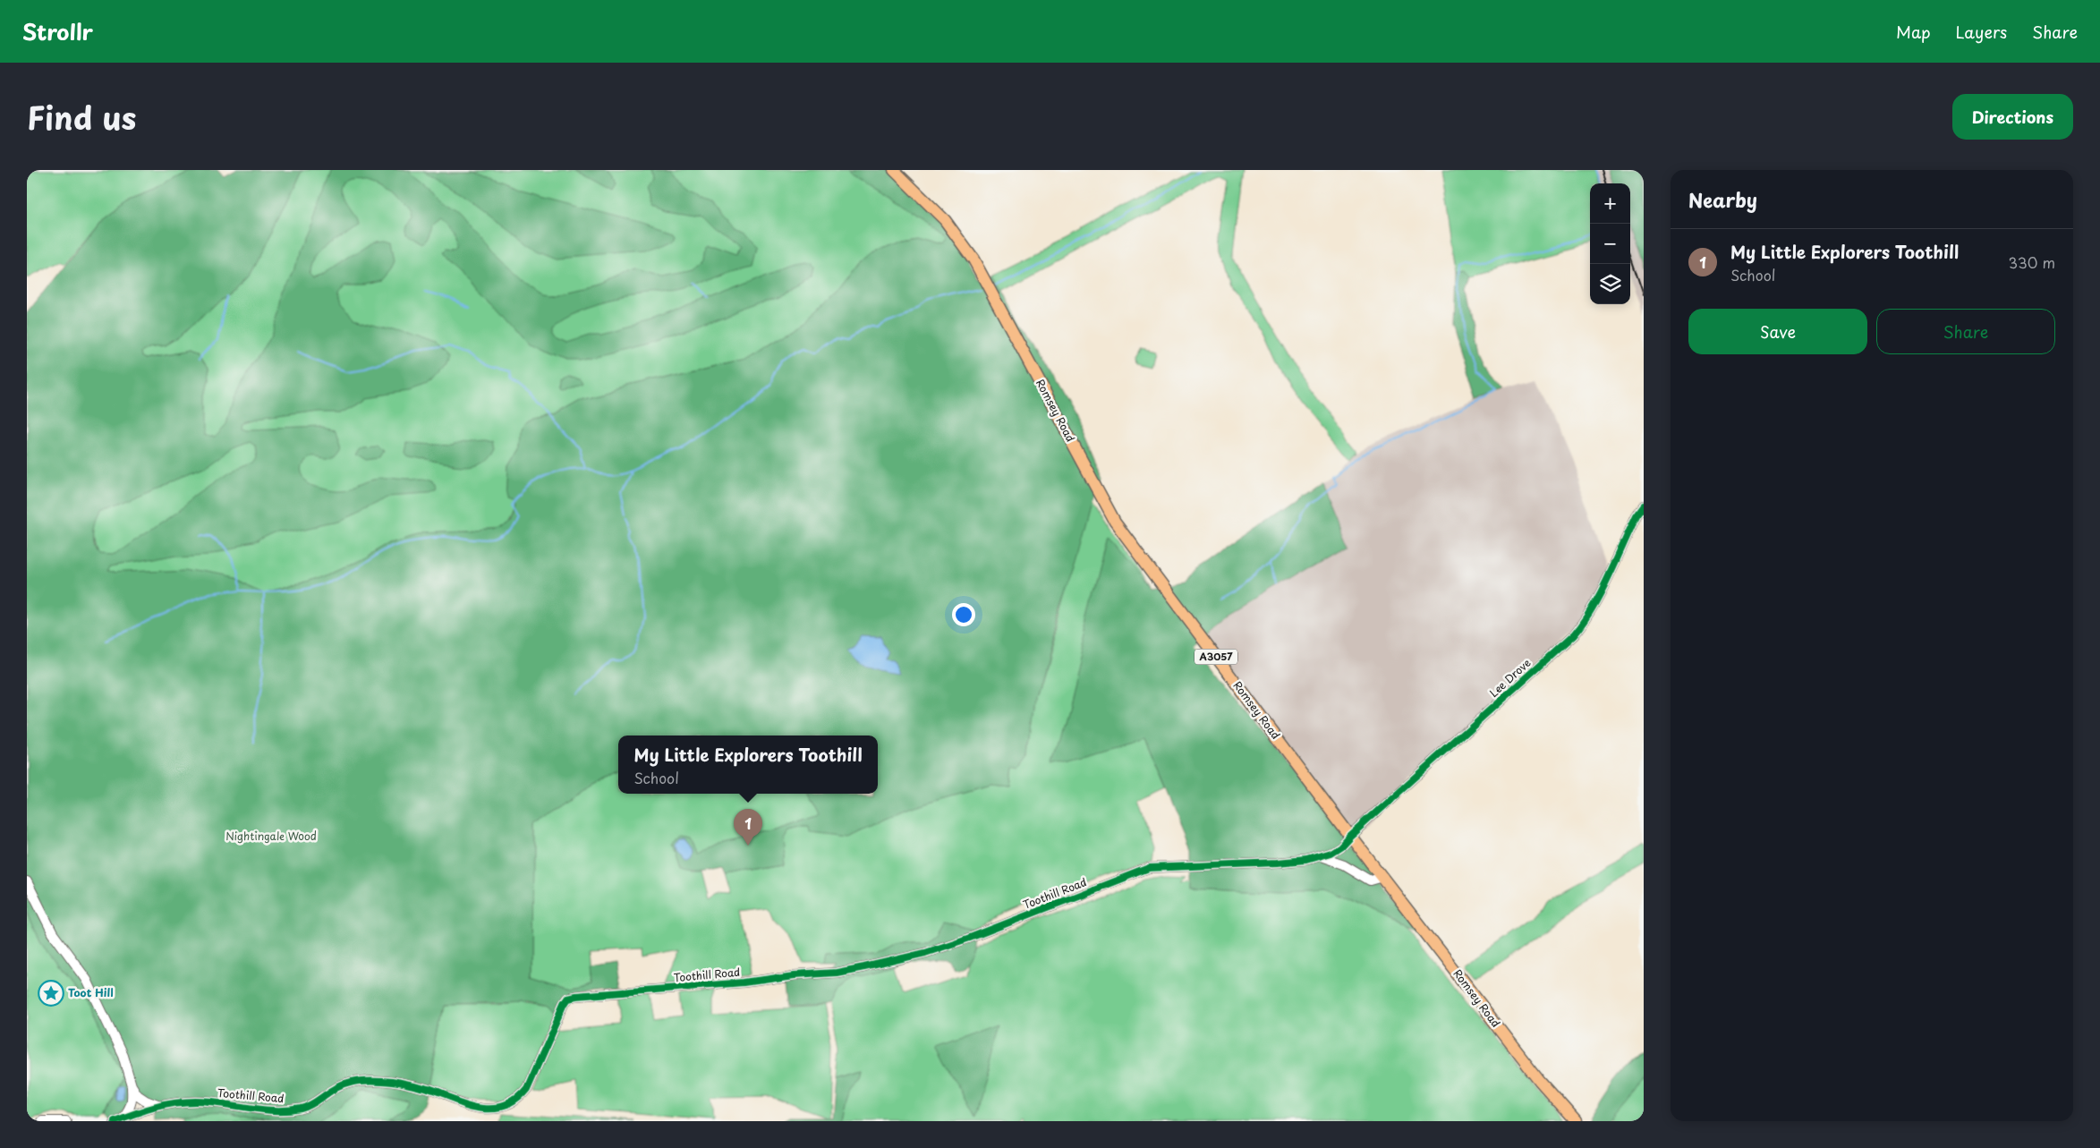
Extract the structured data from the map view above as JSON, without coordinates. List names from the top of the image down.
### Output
{
  "streets": {
    "main road": ["Romsey Road", "A3057"],
    "street": ["Lee Drove", "Toothill Road"]
  },
  "crossings": [
    ["Romsey Road", "Lee Drove"],
    ["Romsey Road", "Toothill Road"],
    ["Lee Drove", "Toothill Road"]
  ],
  "parks": ["Nightingale Wood"],
  "places": {
    "place": ["Toot Hill"]
  },
  "page": {
    "header": "Strollr",
    "nav": ["Map", "Layers", "Share"],
    "title": "Find us",
    "buttons": [
      "Directions",
      ["Save", "Share"]
    ],
    "heading": "Nearby",
    "map_buttons": ["+", "−"],
    "list": [
      {
        "mark": "1",
        "name": "My Little Explorers Toothill",
        "note": "School",
        "value": "330 m"
      }
    ],
    "popup": ["My Little Explorers Toothill", "School"],
    "pins": "1"
  }
}
